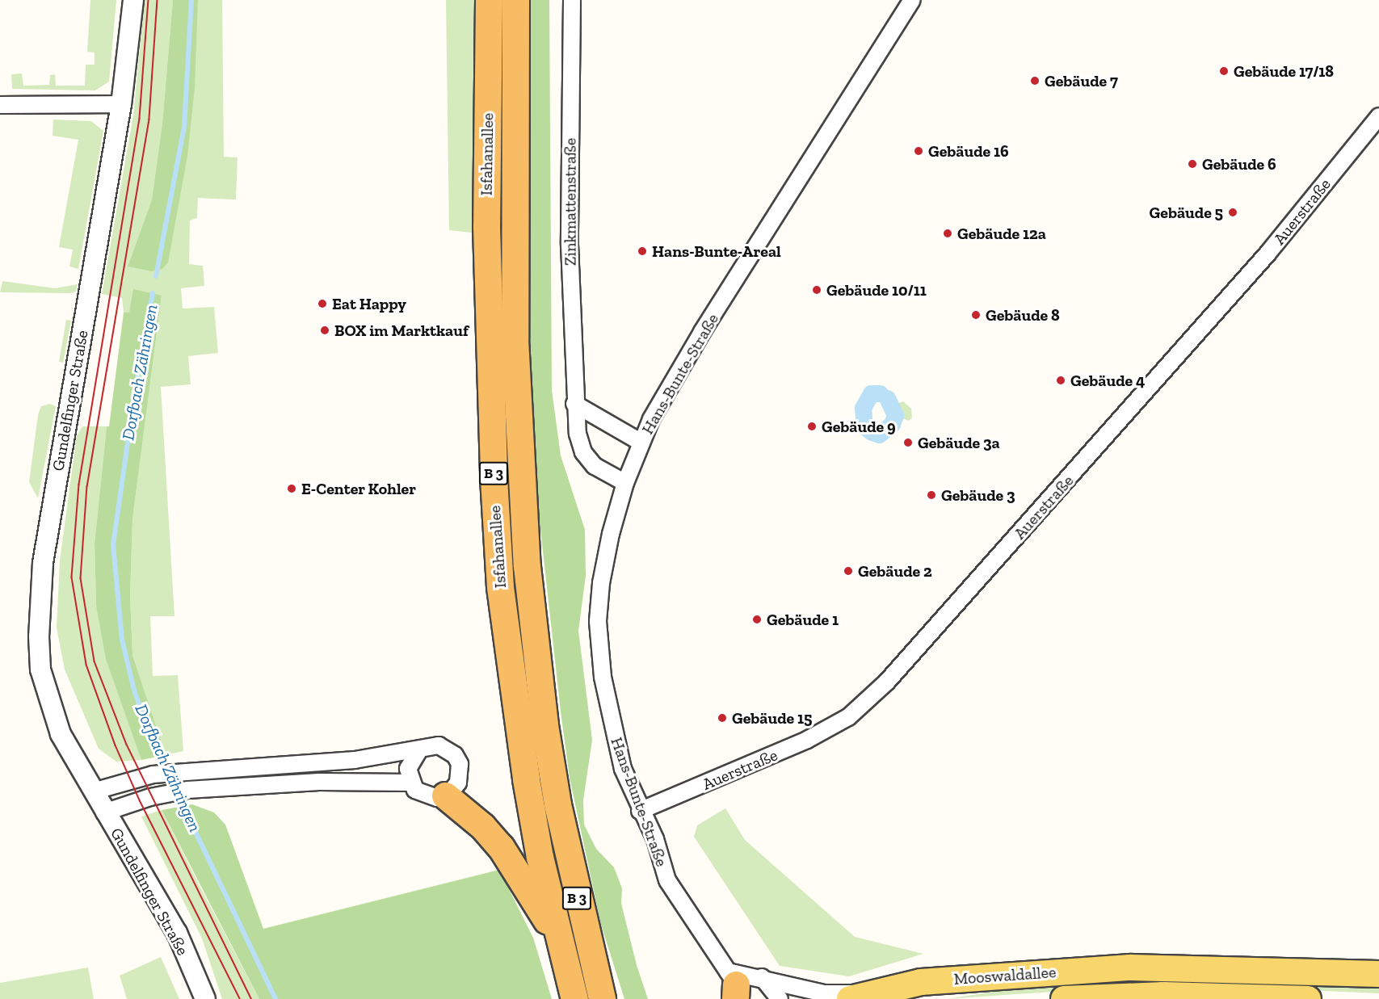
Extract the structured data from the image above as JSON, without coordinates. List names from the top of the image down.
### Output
{
  "streets": {
    "highway": ["Isfahanallee", "B 3"],
    "main road": ["Mooswaldallee"],
    "street": [
      "Zinkmattenstraße",
      "Auerstraße",
      "Hans-Bunte-Straße",
      "Gundelfinger Straße"
    ]
  },
  "crossings": [
    ["Zinkmattenstraße", "Hans-Bunte-Straße"],
    ["Auerstraße", "Hans-Bunte-Straße"],
    ["Hans-Bunte-Straße", "Mooswaldallee"]
  ],
  "water": ["Dorfbach Zähringen"],
  "places": [
    "Gebäude 17/18",
    "Gebäude 7",
    "Gebäude 16",
    "Gebäude 6",
    "Gebäude 5",
    "Gebäude 12a",
    "Hans-Bunte-Areal",
    "Gebäude 10/11",
    "Eat Happy",
    "Gebäude 8",
    "BOX im Marktkauf",
    "Gebäude 4",
    "Gebäude 9",
    "Gebäude 3a",
    "E-Center Kohler",
    "Gebäude 3",
    "Gebäude 2",
    "Gebäude 1",
    "Gebäude 15"
  ]
}
